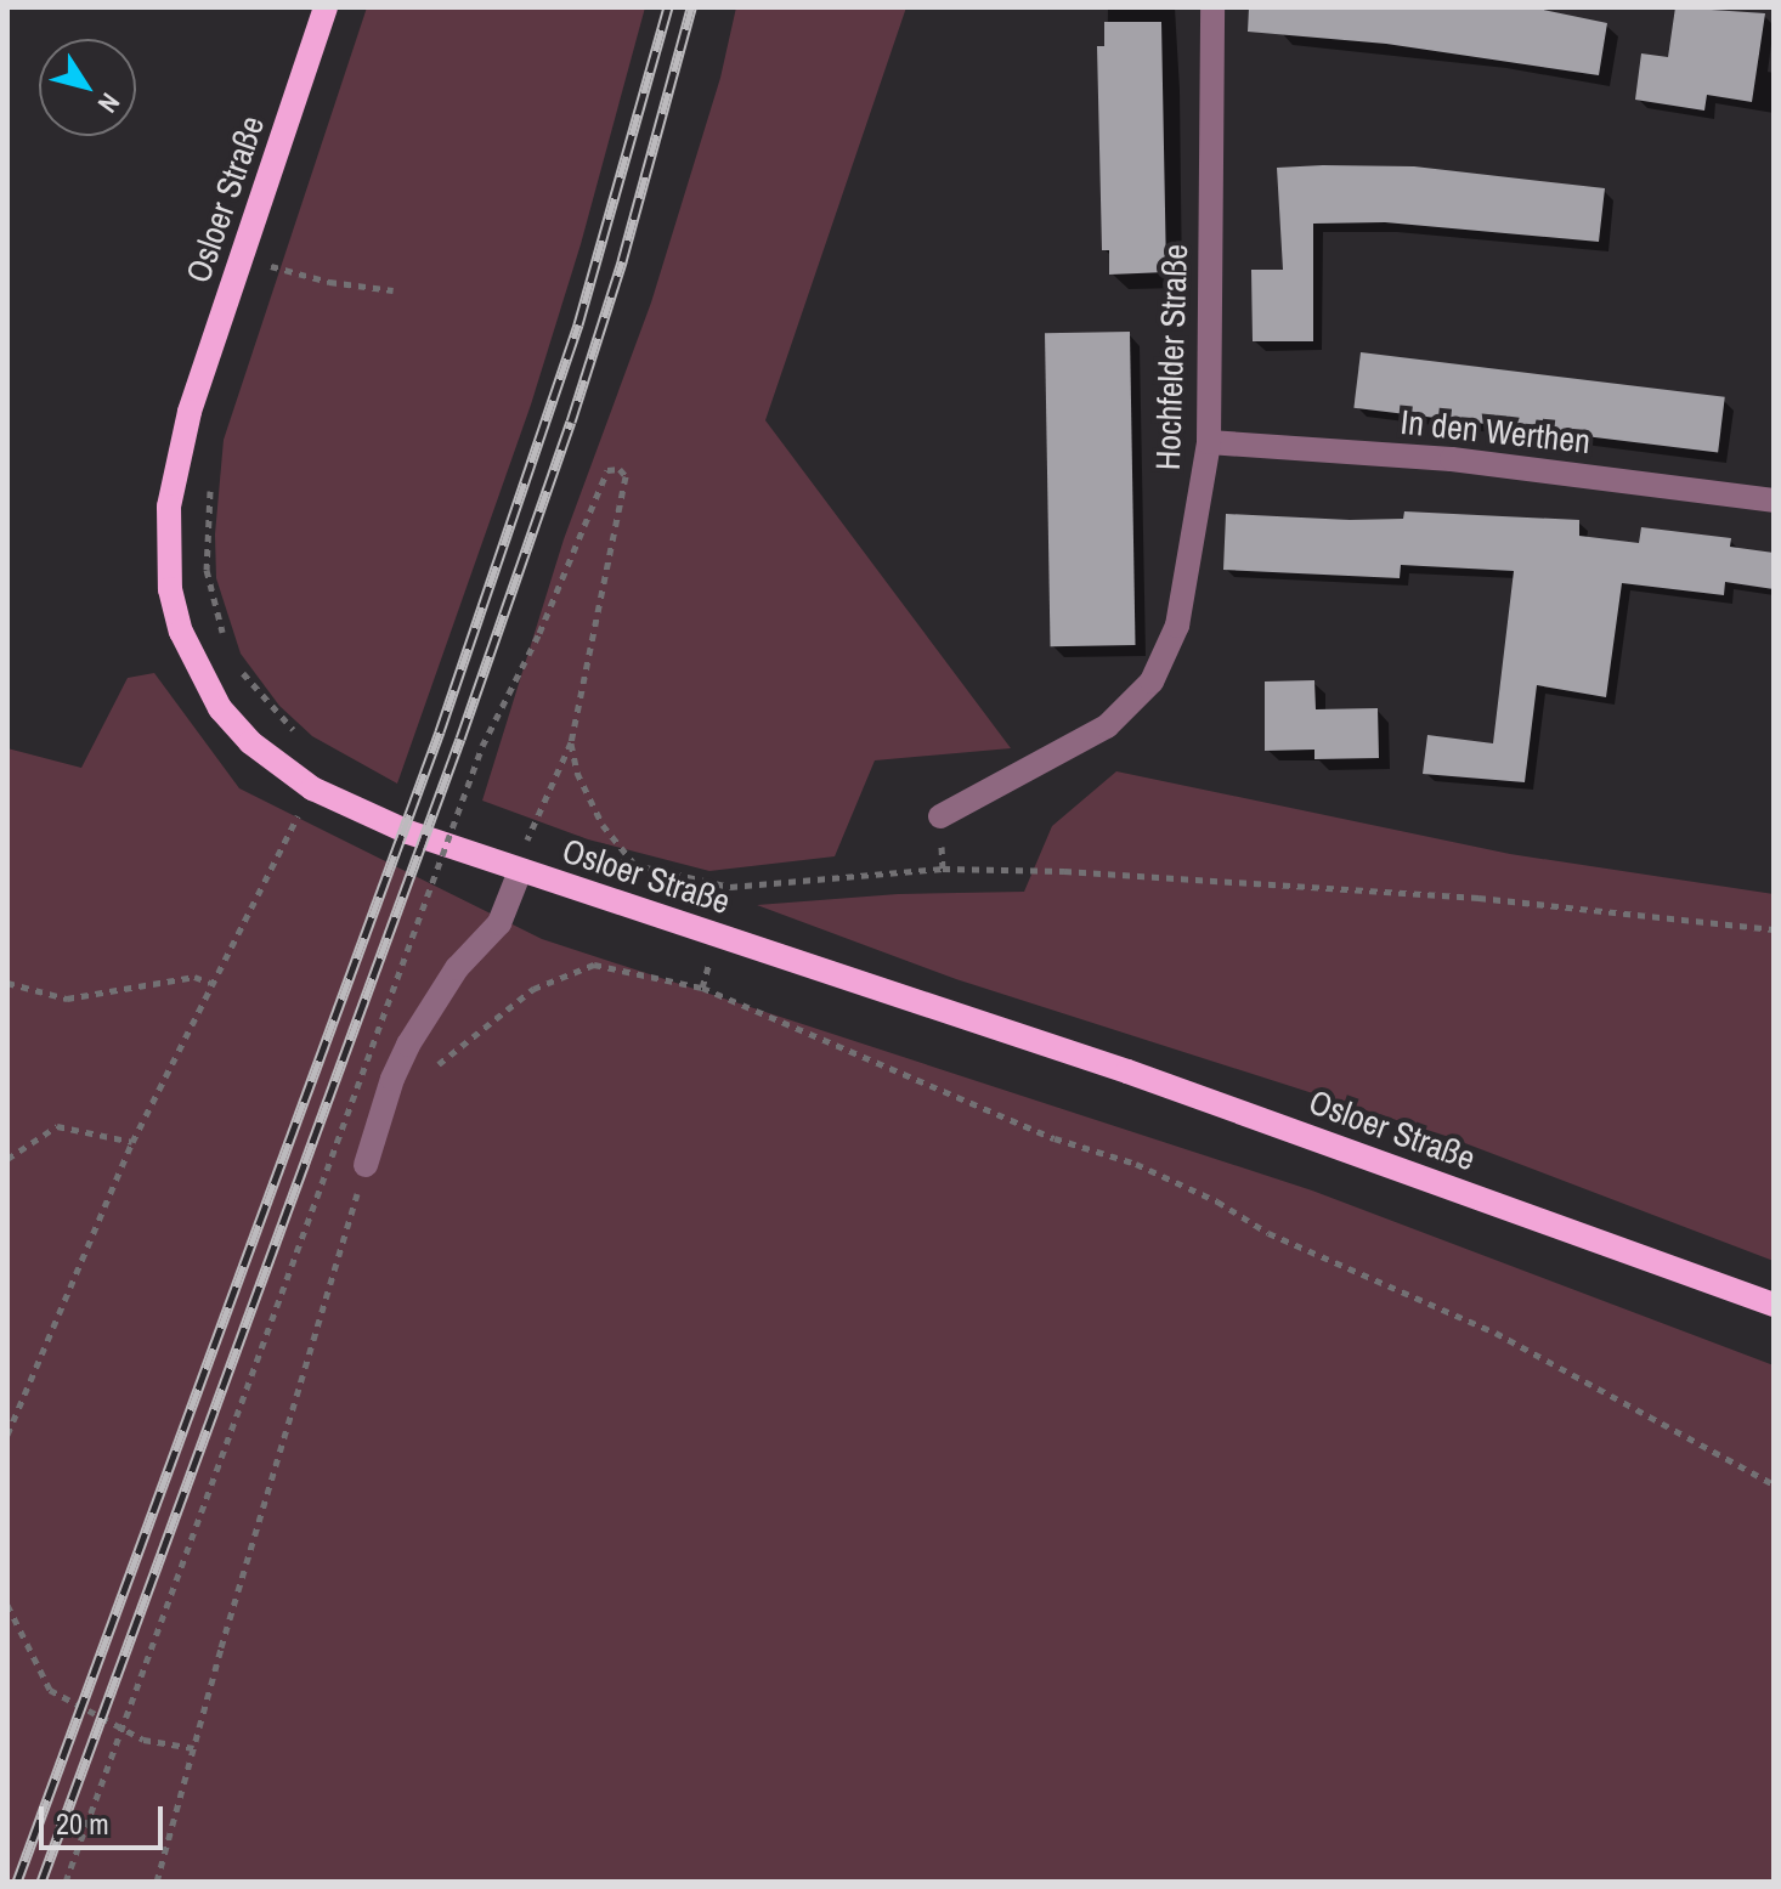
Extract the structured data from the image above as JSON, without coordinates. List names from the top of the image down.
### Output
{
  "streets": {
    "main road": ["Osloer Straße"],
    "street": ["Hochfelder Straße", "In den Werthen"]
  },
  "crossings": [
    ["Hochfelder Straße", "In den Werthen"]
  ],
  "scale_bar": "20 m",
  "north": "bottom right"
}
